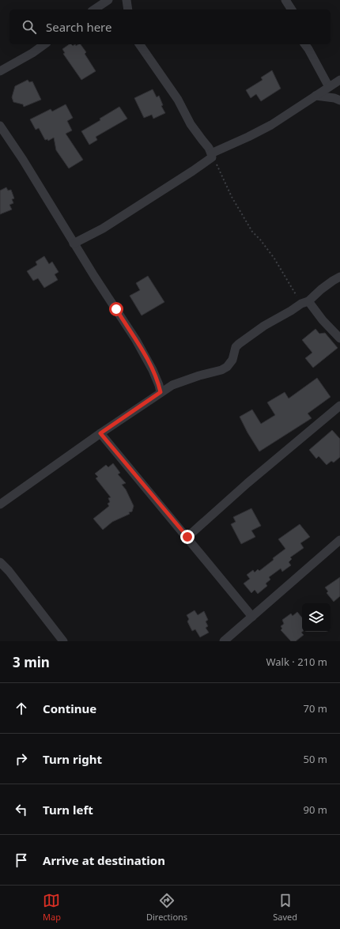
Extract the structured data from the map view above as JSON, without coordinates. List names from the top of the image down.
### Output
{
  "page": {
    "search": "Search here",
    "heading": ["3 min", "Walk · 210 m"],
    "list": [
      ["Continue", "70 m"],
      ["Turn right", "50 m"],
      ["Turn left", "90 m"],
      "Arrive at destination"
    ],
    "nav": ["Map", "Directions", "Saved"]
  }
}
